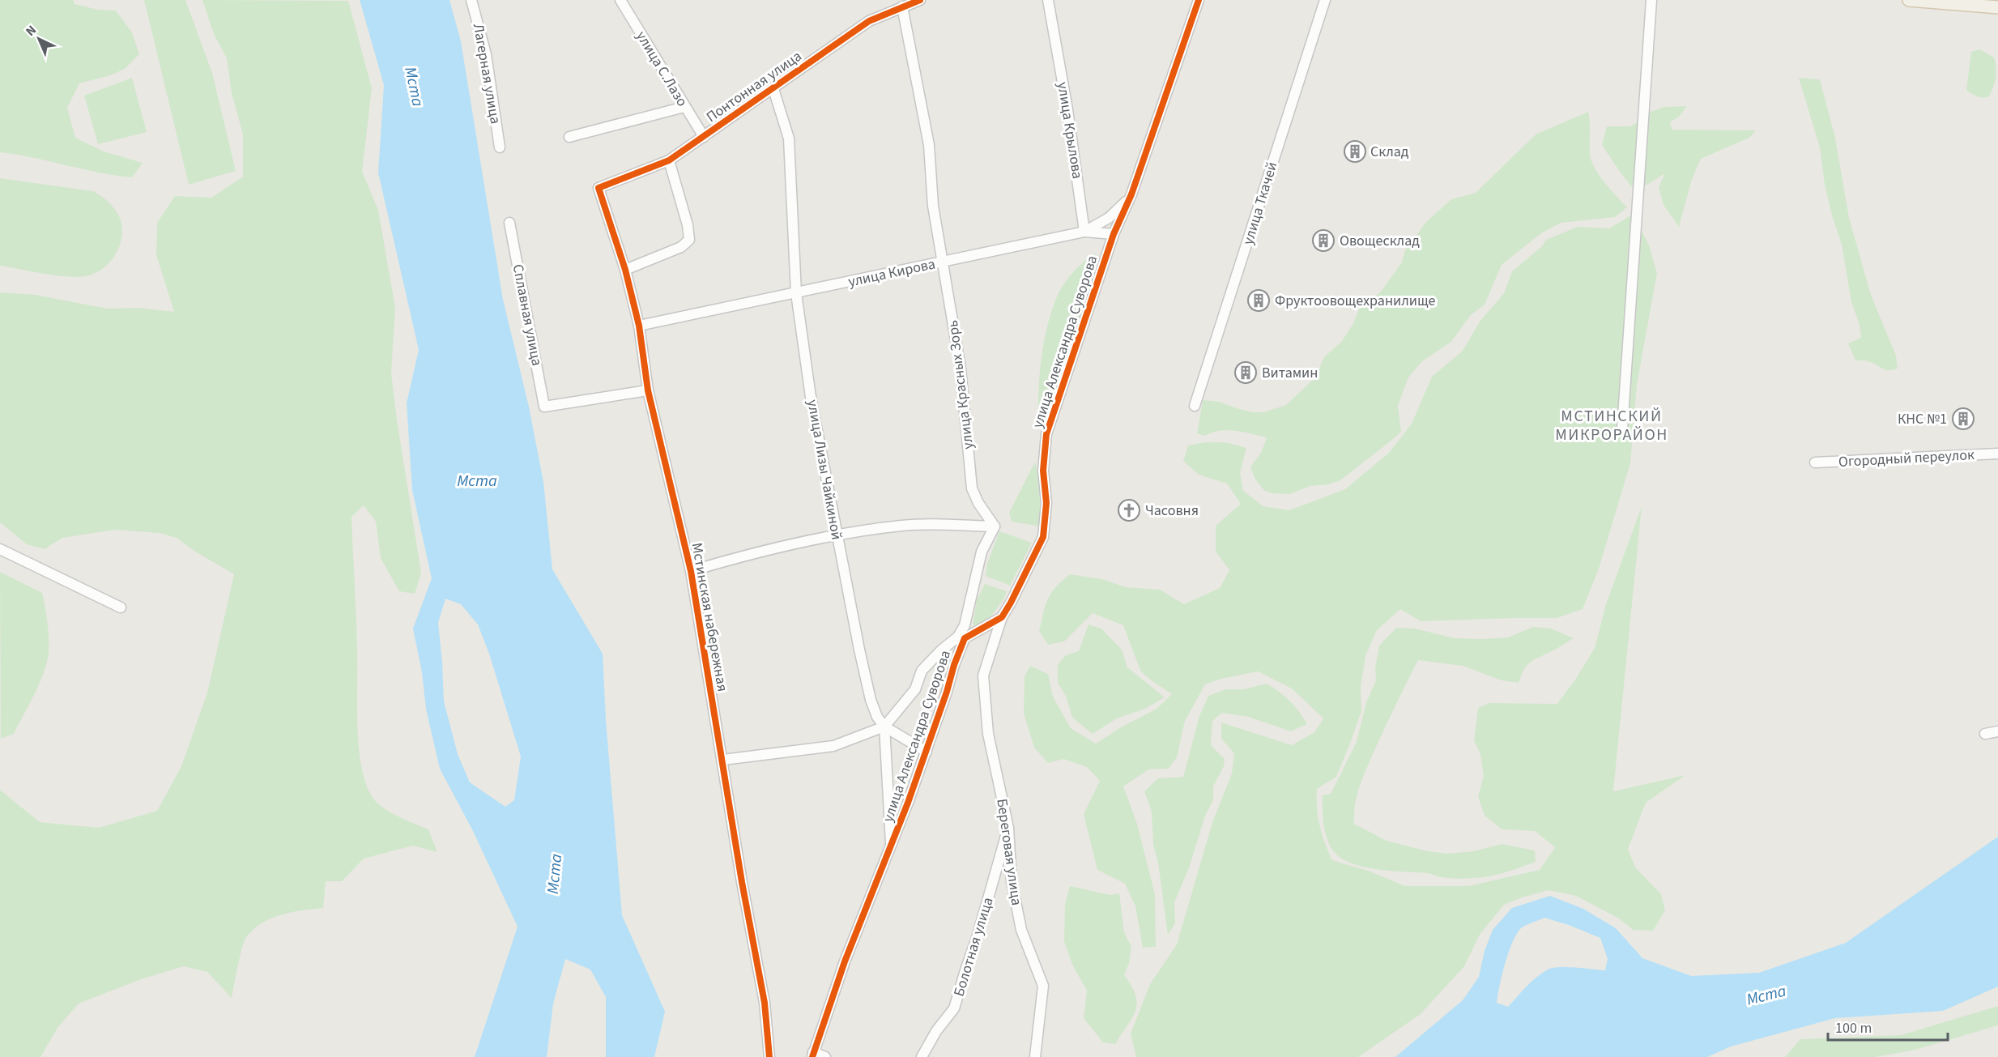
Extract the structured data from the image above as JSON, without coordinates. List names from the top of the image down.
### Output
{
  "streets": {
    "street": [
      "улица С.Лазо",
      "Лагерная улица",
      "Понтонная улица",
      "улица Крылова",
      "улица Ткачей",
      "улица Кирова",
      "Сплавная улица",
      "улица Александра Суворова",
      "улица Красных Зорь",
      "Огородный переулок",
      "улица Лизы Чайкиной",
      "Мстинская набережная",
      "Береговая улица",
      "Болотная улица"
    ]
  },
  "crossings": [
    ["улица С.Лазо", "Понтонная улица"],
    ["Понтонная улица", "улица Красных Зорь"],
    ["Понтонная улица", "улица Лизы Чайкиной"],
    ["Понтонная улица", "Мстинская набережная"],
    ["улица Крылова", "улица Кирова"],
    ["улица Кирова", "улица Александра Суворова"],
    ["улица Кирова", "улица Красных Зорь"],
    ["улица Кирова", "улица Лизы Чайкиной"],
    ["улица Кирова", "Мстинская набережная"],
    ["Сплавная улица", "Мстинская набережная"],
    ["улица Александра Суворова", "улица Лизы Чайкиной"],
    ["улица Александра Суворова", "Береговая улица"],
    ["Береговая улица", "Болотная улица"]
  ],
  "districts": ["МСТИНСКИЙ МИКРОРАЙОН"],
  "water": ["Мста"],
  "places": {
    "building": [
      "Склад",
      "Овощесклад",
      "Фруктоовощехранилище",
      "Витамин",
      "КНС №1"
    ],
    "church": ["Часовня"]
  },
  "scale_bar": "100 m",
  "north": "top left"
}
